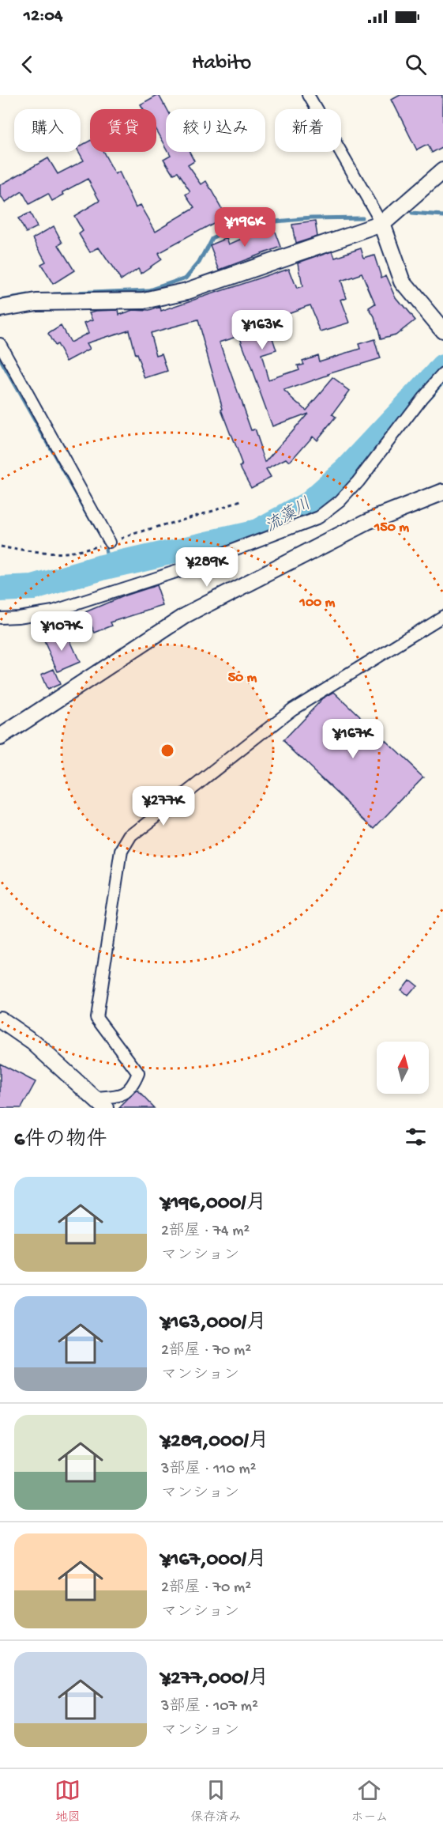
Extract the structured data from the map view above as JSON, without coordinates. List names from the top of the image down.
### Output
{
  "water": ["流藻川"],
  "north": "top",
  "page": {
    "status": "12:04",
    "header": "Habito",
    "chip": [
      "購入",
      "賃貸",
      "絞り込み",
      "新着"
    ],
    "price": [
      "¥196K",
      "¥163K",
      "¥289K",
      "¥107K",
      "¥167K",
      "¥277K"
    ],
    "heading": "6件の物件",
    "list": [
      {
        "name": "¥196,000/月",
        "note": "2部屋 · 74 m² · マンション"
      },
      {
        "name": "¥163,000/月",
        "note": "2部屋 · 70 m² · マンション"
      },
      {
        "name": "¥289,000/月",
        "note": "3部屋 · 110 m² · マンション"
      },
      {
        "name": "¥167,000/月",
        "note": "2部屋 · 70 m² · マンション"
      },
      {
        "name": "¥277,000/月",
        "note": "3部屋 · 107 m² · マンション"
      }
    ],
    "tabs": ["地図", "保存済み", "ホーム"]
  },
  "rings": ["150 m", "100 m", "50 m"]
}
